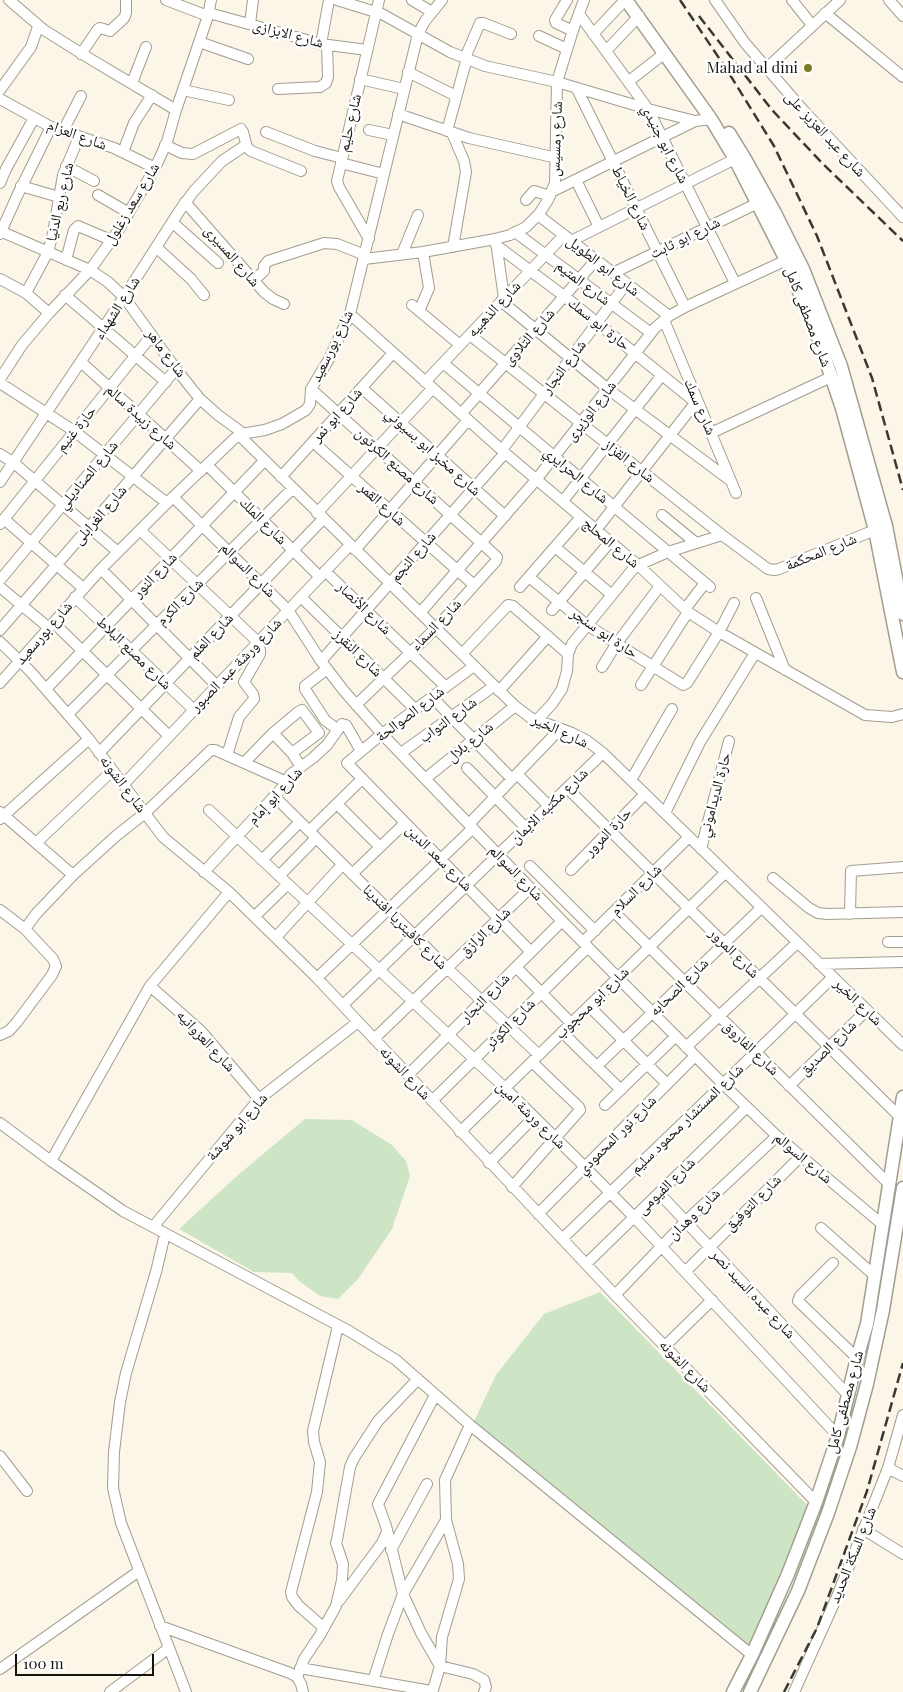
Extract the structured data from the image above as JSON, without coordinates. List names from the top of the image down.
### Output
{
  "streets": {
    "main road": ["شارع مصطفى كامل"],
    "street": [
      "شارع الابزازى",
      "شارع حليم",
      "شارع عبد العزيز على",
      "شارع العزام",
      "شارع رمسيس",
      "شارع ابو جنيدي",
      "شارع الخياط",
      "شارع ربع الدنيا",
      "شارع سعد زغلول",
      "شارع ابو ثابت",
      "شارع المسيرى",
      "شارع ابو الطويل",
      "شارع المتيم",
      "شارع الشهداء",
      "شارع الذهبيه",
      "حارة ابو سمك",
      "شارع التلاوى",
      "شارع بورسعيد",
      "شارع ماهر",
      "شارع النجار",
      "شارع سمك",
      "شارع الوزيرى",
      "شارع ابو نمر",
      "شارع زبيدة سالم",
      "حارة غنيم",
      "شارع مخبز ابو بسيوني",
      "شارع القزاز",
      "شارع مصنع الكرتون",
      "شارع الصناديلي",
      "شارع الحرايري",
      "شارع القمر",
      "شارع الغرابلى",
      "شارع الملك",
      "شارع المحلج",
      "شارع المحكمة",
      "شارع النجم",
      "شارع السوالم",
      "شارع النور",
      "شارع الكرم",
      "شارع الأنصار",
      "شارع السماء",
      "حارة ابو سنجر",
      "شارع العلم",
      "شارع مصنع البلاط",
      "شارع النقرز",
      "شارع ورشة عبد الصبور",
      "شارع الصوالحة",
      "شارع التواب",
      "شارع الخير",
      "شارع بلال",
      "شارع الشونه",
      "حارة الديداموني",
      "شارع ابو إمام",
      "شارع مكتبه الايمان",
      "حارة المرور",
      "شارع سعد الدين",
      "شارع السلام",
      "شارع كافيتريا افندينا",
      "شارع الرازق",
      "شارع المرور",
      "شارع الصحابه",
      "شارع ابو محجوب",
      "شارع الكوثر",
      "شارع العزوانيه",
      "شارع الفاروق",
      "شارع الصديق",
      "شارع ورشة امين",
      "شارع المستشار محمود سليم",
      "شارع ابو شوشة",
      "شارع نور المحمودي",
      "شارع الفيومى",
      "شارع التوفيق",
      "شارع وهدان",
      "شارع عبده السيد نصر",
      "شارع السكة الحديد"
    ]
  },
  "crossings": [
    ["شارع الابزازى", "شارع حليم"],
    ["شارع الابزازى", "شارع سعد زغلول"],
    ["شارع حليم", "شارع بورسعيد"],
    ["شارع العزام", "شارع ربع الدنيا"],
    ["شارع العزام", "شارع سعد زغلول"],
    ["شارع رمسيس", "شارع ابو جنيدي"],
    ["شارع رمسيس", "شارع ابو الطويل"],
    ["شارع رمسيس", "شارع المتيم"],
    ["شارع رمسيس", "حارة ابو سمك"],
    ["شارع رمسيس", "شارع بورسعيد"],
    ["شارع ابو جنيدي", "شارع ابو ثابت"],
    ["شارع ابو جنيدي", "شارع الذهبيه"],
    ["شارع ابو جنيدي", "شارع الوزيرى"],
    ["شارع الخياط", "شارع ابو ثابت"],
    ["شارع الخياط", "شارع الذهبيه"],
    ["شارع الخياط", "شارع الوزيرى"],
    ["شارع ربع الدنيا", "شارع ماهر"],
    ["شارع سعد زغلول", "شارع ماهر"],
    ["شارع ابو ثابت", "شارع ابو الطويل"],
    ["شارع ابو ثابت", "شارع مصطفى كامل"],
    ["شارع المسيرى", "شارع الشهداء"],
    ["شارع ابو الطويل", "شارع الذهبيه"],
    ["شارع ابو الطويل", "شارع التلاوى"],
    ["شارع ابو الطويل", "شارع النجار"],
    ["شارع ابو الطويل", "شارع سمك"],
    ["شارع ابو الطويل", "شارع الوزيرى"],
    ["شارع المتيم", "شارع الذهبيه"],
    ["شارع المتيم", "شارع التلاوى"],
    ["شارع المتيم", "شارع النجار"],
    ["شارع المتيم", "شارع الوزيرى"],
    ["شارع الشهداء", "شارع ماهر"],
    ["شارع الشهداء", "شارع زبيدة سالم"],
    ["شارع الشهداء", "شارع السوالم"],
    ["شارع الذهبيه", "شارع مصطفى كامل"],
    ["شارع الذهبيه", "حارة ابو سمك"],
    ["شارع الذهبيه", "شارع مخبز ابو بسيوني"],
    ["شارع الذهبيه", "شارع القزاز"],
    ["شارع الذهبيه", "شارع مصنع الكرتون"],
    ["شارع الذهبيه", "شارع الحرايري"],
    ["شارع الذهبيه", "شارع المحلج"],
    ["شارع الذهبيه", "شارع العلم"],
    ["شارع مصطفى كامل", "شارع الوزيرى"],
    ["شارع مصطفى كامل", "شارع المحكمة"],
    ["شارع مصطفى كامل", "شارع السوالم"],
    ["شارع مصطفى كامل", "شارع الشونه"],
    ["شارع مصطفى كامل", "شارع المرور"],
    ["شارع مصطفى كامل", "شارع الفاروق"],
    ["شارع مصطفى كامل", "شارع ورشة امين"],
    ["شارع مصطفى كامل", "شارع عبده السيد نصر"],
    ["حارة ابو سمك", "شارع التلاوى"],
    ["حارة ابو سمك", "شارع النجار"],
    ["حارة ابو سمك", "شارع سمك"],
    ["حارة ابو سمك", "شارع الوزيرى"],
    ["شارع التلاوى", "شارع مخبز ابو بسيوني"],
    ["شارع التلاوى", "شارع القزاز"],
    ["شارع التلاوى", "شارع مصنع الكرتون"],
    ["شارع التلاوى", "شارع الحرايري"],
    ["شارع التلاوى", "شارع المحلج"],
    ["شارع التلاوى", "شارع ورشة عبد الصبور"],
    ["شارع بورسعيد", "شارع ماهر"],
    ["شارع بورسعيد", "شارع زبيدة سالم"],
    ["شارع بورسعيد", "شارع مصنع الكرتون"],
    ["شارع بورسعيد", "شارع الملك"],
    ["شارع بورسعيد", "شارع المحلج"],
    ["شارع بورسعيد", "شارع السوالم"],
    ["شارع بورسعيد", "شارع مصنع البلاط"],
    ["شارع بورسعيد", "شارع الخير"],
    ["شارع بورسعيد", "شارع الشونه"],
    ["شارع ماهر", "حارة غنيم"],
    ["شارع ماهر", "شارع الصناديلي"],
    ["شارع ماهر", "شارع الغرابلى"],
    ["شارع ماهر", "شارع الخير"],
    ["شارع النجار", "شارع القزاز"],
    ["شارع النجار", "شارع الحرايري"],
    ["شارع النجار", "شارع المحلج"],
    ["شارع النجار", "شارع النجم"],
    ["شارع النجار", "شارع السوالم"],
    ["شارع النجار", "شارع الشونه"],
    ["شارع النجار", "شارع سعد الدين"],
    ["شارع النجار", "شارع كافيتريا افندينا"],
    ["شارع النجار", "شارع ورشة امين"],
    ["شارع سمك", "شارع الوزيرى"],
    ["شارع الوزيرى", "شارع مخبز ابو بسيوني"],
    ["شارع الوزيرى", "شارع القزاز"],
    ["شارع الوزيرى", "شارع مصنع الكرتون"],
    ["شارع الوزيرى", "شارع الحرايري"],
    ["شارع الوزيرى", "شارع القمر"],
    ["شارع الوزيرى", "شارع المحلج"],
    ["شارع الوزيرى", "شارع السماء"],
    ["شارع الوزيرى", "شارع الخير"],
    ["شارع ابو نمر", "شارع مخبز ابو بسيوني"],
    ["شارع ابو نمر", "شارع مصنع الكرتون"],
    ["شارع ابو نمر", "شارع القمر"],
    ["شارع ابو نمر", "شارع المحلج"],
    ["شارع ابو نمر", "شارع الخير"],
    ["شارع زبيدة سالم", "حارة غنيم"],
    ["شارع زبيدة سالم", "شارع الصناديلي"],
    ["شارع زبيدة سالم", "شارع الغرابلى"],
    ["شارع زبيدة سالم", "شارع الملك"],
    ["حارة غنيم", "شارع السوالم"],
    ["شارع مخبز ابو بسيوني", "شارع النجم"],
    ["شارع القزاز", "شارع المحكمة"],
    ["شارع مصنع الكرتون", "شارع النجم"],
    ["شارع مصنع الكرتون", "شارع السماء"],
    ["شارع مصنع الكرتون", "شارع العلم"],
    ["شارع مصنع الكرتون", "شارع ورشة عبد الصبور"],
    ["شارع الصناديلي", "شارع السوالم"],
    ["شارع الحرايري", "شارع المحلج"],
    ["شارع القمر", "شارع النجم"],
    ["شارع القمر", "شارع السماء"],
    ["شارع القمر", "شارع العلم"],
    ["شارع القمر", "شارع ورشة عبد الصبور"],
    ["شارع الغرابلى", "شارع السوالم"],
    ["شارع الملك", "شارع النور"],
    ["شارع الملك", "شارع الكرم"],
    ["شارع الملك", "شارع الأنصار"],
    ["شارع الملك", "شارع العلم"],
    ["شارع الملك", "شارع ورشة عبد الصبور"],
    ["شارع المحلج", "شارع النجم"],
    ["شارع المحلج", "حارة ابو سنجر"],
    ["شارع النجم", "شارع السوالم"],
    ["شارع النجم", "شارع الأنصار"],
    ["شارع النجم", "شارع النقرز"],
    ["شارع النجم", "شارع الخير"],
    ["شارع النجم", "شارع ابو إمام"],
    ["شارع السوالم", "شارع النور"],
    ["شارع السوالم", "شارع الكرم"],
    ["شارع السوالم", "شارع السماء"],
    ["شارع السوالم", "شارع العلم"],
    ["شارع السوالم", "شارع ورشة عبد الصبور"],
    ["شارع السوالم", "شارع الصوالحة"],
    ["شارع السوالم", "شارع التواب"],
    ["شارع السوالم", "شارع بلال"],
    ["شارع السوالم", "شارع مكتبه الايمان"],
    ["شارع السوالم", "شارع السلام"],
    ["شارع السوالم", "شارع الرازق"],
    ["شارع السوالم", "شارع الصحابه"],
    ["شارع السوالم", "شارع ابو محجوب"],
    ["شارع السوالم", "شارع الكوثر"],
    ["شارع السوالم", "شارع المستشار محمود سليم"],
    ["شارع السوالم", "شارع نور المحمودي"],
    ["شارع السوالم", "شارع الفيومى"],
    ["شارع السوالم", "شارع التوفيق"],
    ["شارع السوالم", "شارع وهدان"],
    ["شارع النور", "شارع مصنع البلاط"],
    ["شارع النور", "شارع الخير"],
    ["شارع النور", "شارع الشونه"],
    ["شارع الكرم", "شارع مصنع البلاط"],
    ["شارع الكرم", "شارع الخير"],
    ["شارع الكرم", "شارع الشونه"],
    ["شارع الأنصار", "شارع السماء"],
    ["شارع الأنصار", "شارع ورشة عبد الصبور"],
    ["شارع الأنصار", "شارع الصوالحة"],
    ["شارع السماء", "شارع النقرز"],
    ["شارع السماء", "شارع الخير"],
    ["شارع العلم", "شارع مصنع البلاط"],
    ["شارع العلم", "شارع الخير"],
    ["شارع العلم", "شارع الشونه"],
    ["شارع مصنع البلاط", "شارع ورشة عبد الصبور"],
    ["شارع النقرز", "شارع ورشة عبد الصبور"],
    ["شارع النقرز", "شارع الصوالحة"],
    ["شارع ورشة عبد الصبور", "شارع الخير"],
    ["شارع ورشة عبد الصبور", "شارع الشونه"],
    ["شارع الصوالحة", "شارع الخير"],
    ["شارع الصوالحة", "شارع سعد الدين"],
    ["شارع التواب", "شارع الخير"],
    ["شارع الخير", "شارع بلال"],
    ["شارع الخير", "حارة الديداموني"],
    ["شارع الخير", "شارع مكتبه الايمان"],
    ["شارع الخير", "حارة المرور"],
    ["شارع الخير", "شارع السلام"],
    ["شارع الخير", "شارع الصحابه"],
    ["شارع الخير", "شارع ابو محجوب"],
    ["شارع الخير", "شارع الصديق"],
    ["شارع الخير", "شارع المستشار محمود سليم"],
    ["شارع الشونه", "شارع ابو إمام"],
    ["شارع الشونه", "شارع مكتبه الايمان"],
    ["شارع الشونه", "شارع الرازق"],
    ["شارع الشونه", "شارع ابو محجوب"],
    ["شارع الشونه", "شارع الكوثر"],
    ["شارع الشونه", "شارع المستشار محمود سليم"],
    ["شارع الشونه", "شارع ابو شوشة"],
    ["شارع الشونه", "شارع نور المحمودي"],
    ["شارع الشونه", "شارع الفيومى"],
    ["شارع الشونه", "شارع وهدان"],
    ["شارع ابو إمام", "شارع كافيتريا افندينا"],
    ["شارع ابو إمام", "شارع ورشة امين"],
    ["شارع مكتبه الايمان", "شارع سعد الدين"],
    ["شارع مكتبه الايمان", "شارع كافيتريا افندينا"],
    ["شارع مكتبه الايمان", "شارع المرور"],
    ["شارع مكتبه الايمان", "شارع ورشة امين"],
    ["حارة المرور", "شارع المرور"],
    ["شارع سعد الدين", "شارع الرازق"],
    ["شارع السلام", "شارع المرور"],
    ["شارع السلام", "شارع الكوثر"],
    ["شارع السلام", "شارع الفاروق"],
    ["شارع كافيتريا افندينا", "شارع الرازق"],
    ["شارع كافيتريا افندينا", "شارع ابو محجوب"],
    ["شارع كافيتريا افندينا", "شارع الكوثر"],
    ["شارع كافيتريا افندينا", "شارع ورشة امين"],
    ["شارع الرازق", "شارع ورشة امين"],
    ["شارع المرور", "شارع الصحابه"],
    ["شارع المرور", "شارع ابو محجوب"],
    ["شارع المرور", "شارع الصديق"],
    ["شارع المرور", "شارع المستشار محمود سليم"],
    ["شارع الصحابه", "شارع الفاروق"],
    ["شارع ابو محجوب", "شارع الفاروق"],
    ["شارع ابو محجوب", "شارع ورشة امين"],
    ["شارع الكوثر", "شارع ورشة امين"],
    ["شارع العزوانيه", "شارع ابو شوشة"],
    ["شارع الفاروق", "شارع الصديق"],
    ["شارع الفاروق", "شارع المستشار محمود سليم"],
    ["شارع ورشة امين", "شارع المستشار محمود سليم"],
    ["شارع ورشة امين", "شارع نور المحمودي"],
    ["شارع ورشة امين", "شارع الفيومى"],
    ["شارع ورشة امين", "شارع التوفيق"],
    ["شارع ورشة امين", "شارع وهدان"],
    ["شارع الفيومى", "شارع عبده السيد نصر"],
    ["شارع التوفيق", "شارع عبده السيد نصر"],
    ["شارع وهدان", "شارع عبده السيد نصر"]
  ],
  "places": ["Mahad al dini"],
  "scale_bar": "100 m"
}
